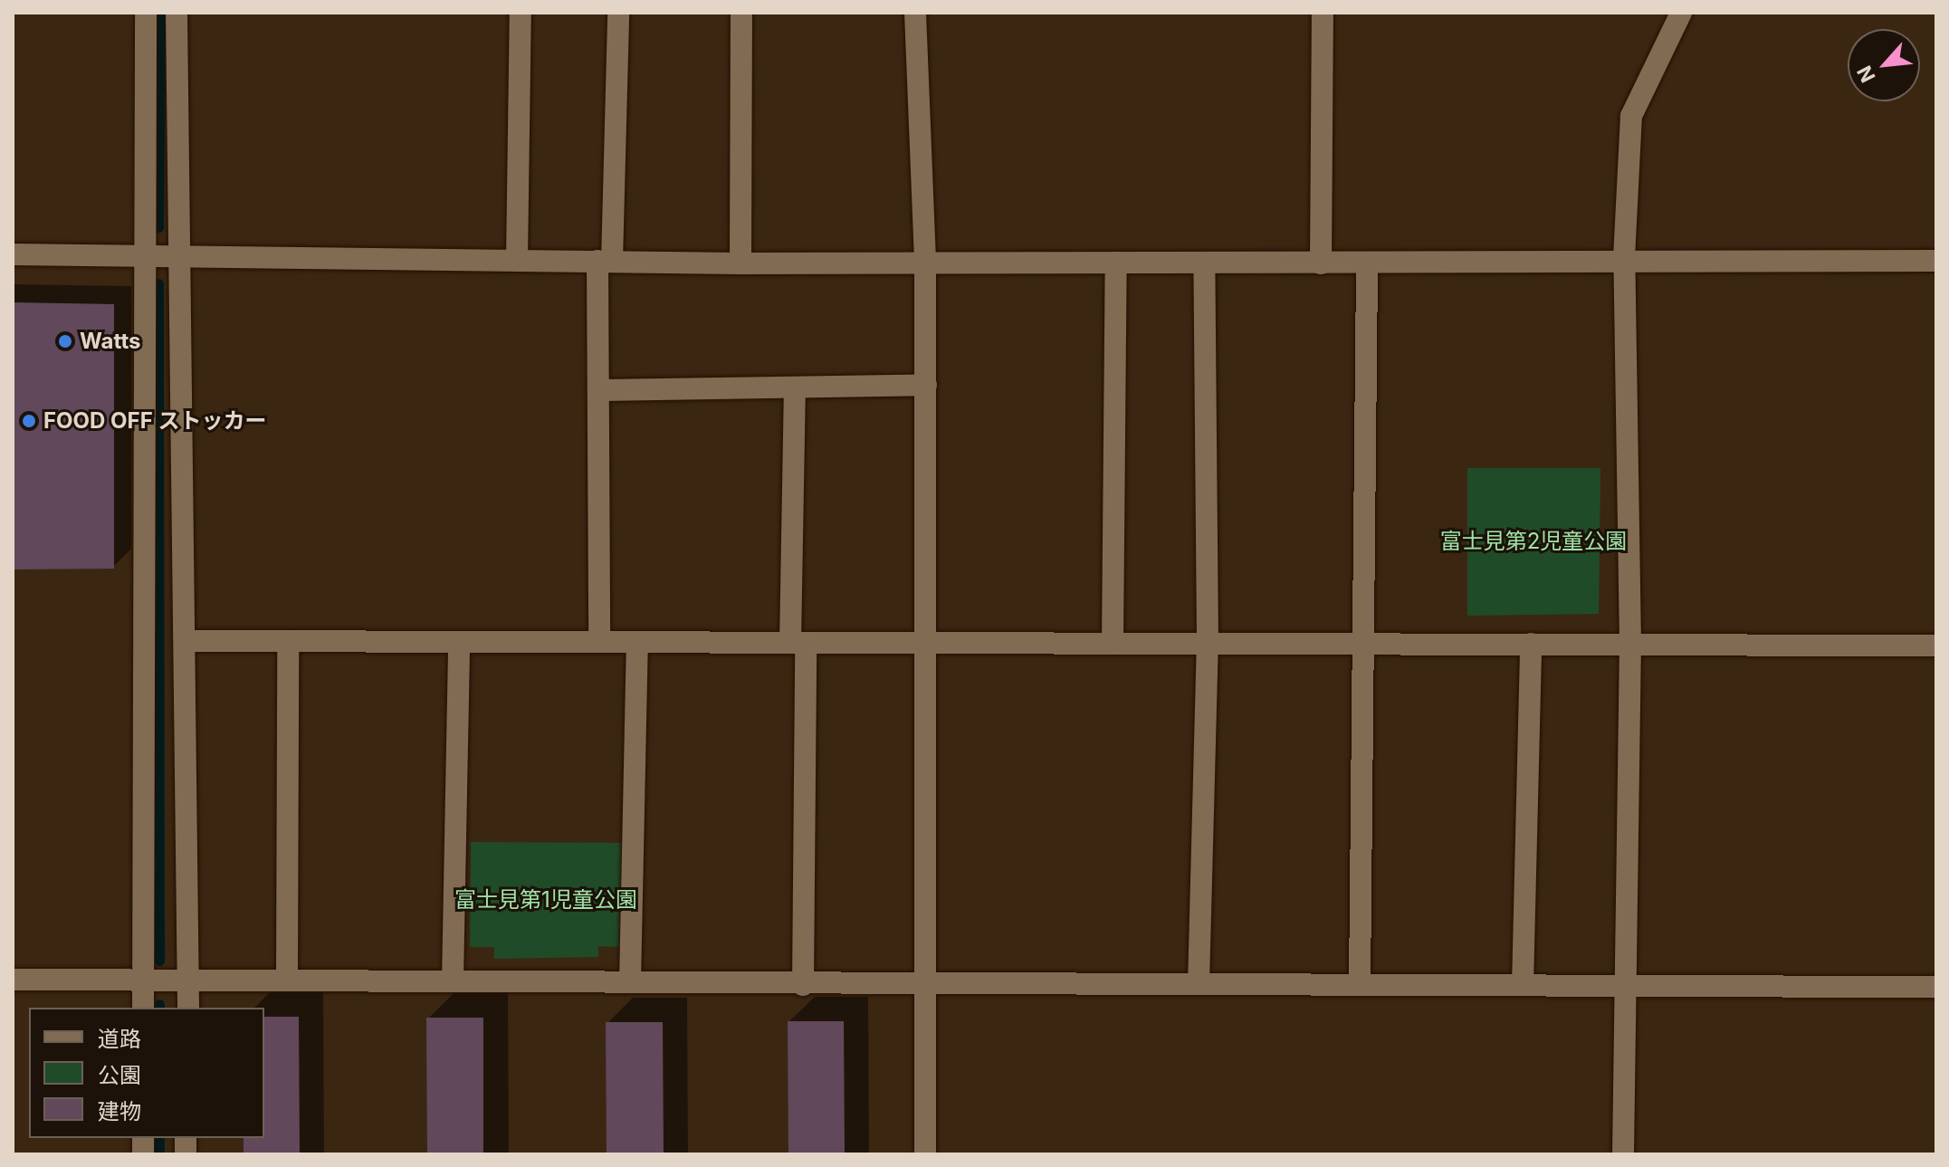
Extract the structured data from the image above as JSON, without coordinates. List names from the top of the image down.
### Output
{
  "parks": ["富士見第2児童公園", "富士見第1児童公園"],
  "places": ["Watts", "FOOD OFF ストッカー"],
  "legend": ["道路", "公園", "建物"],
  "north": "bottom left"
}
